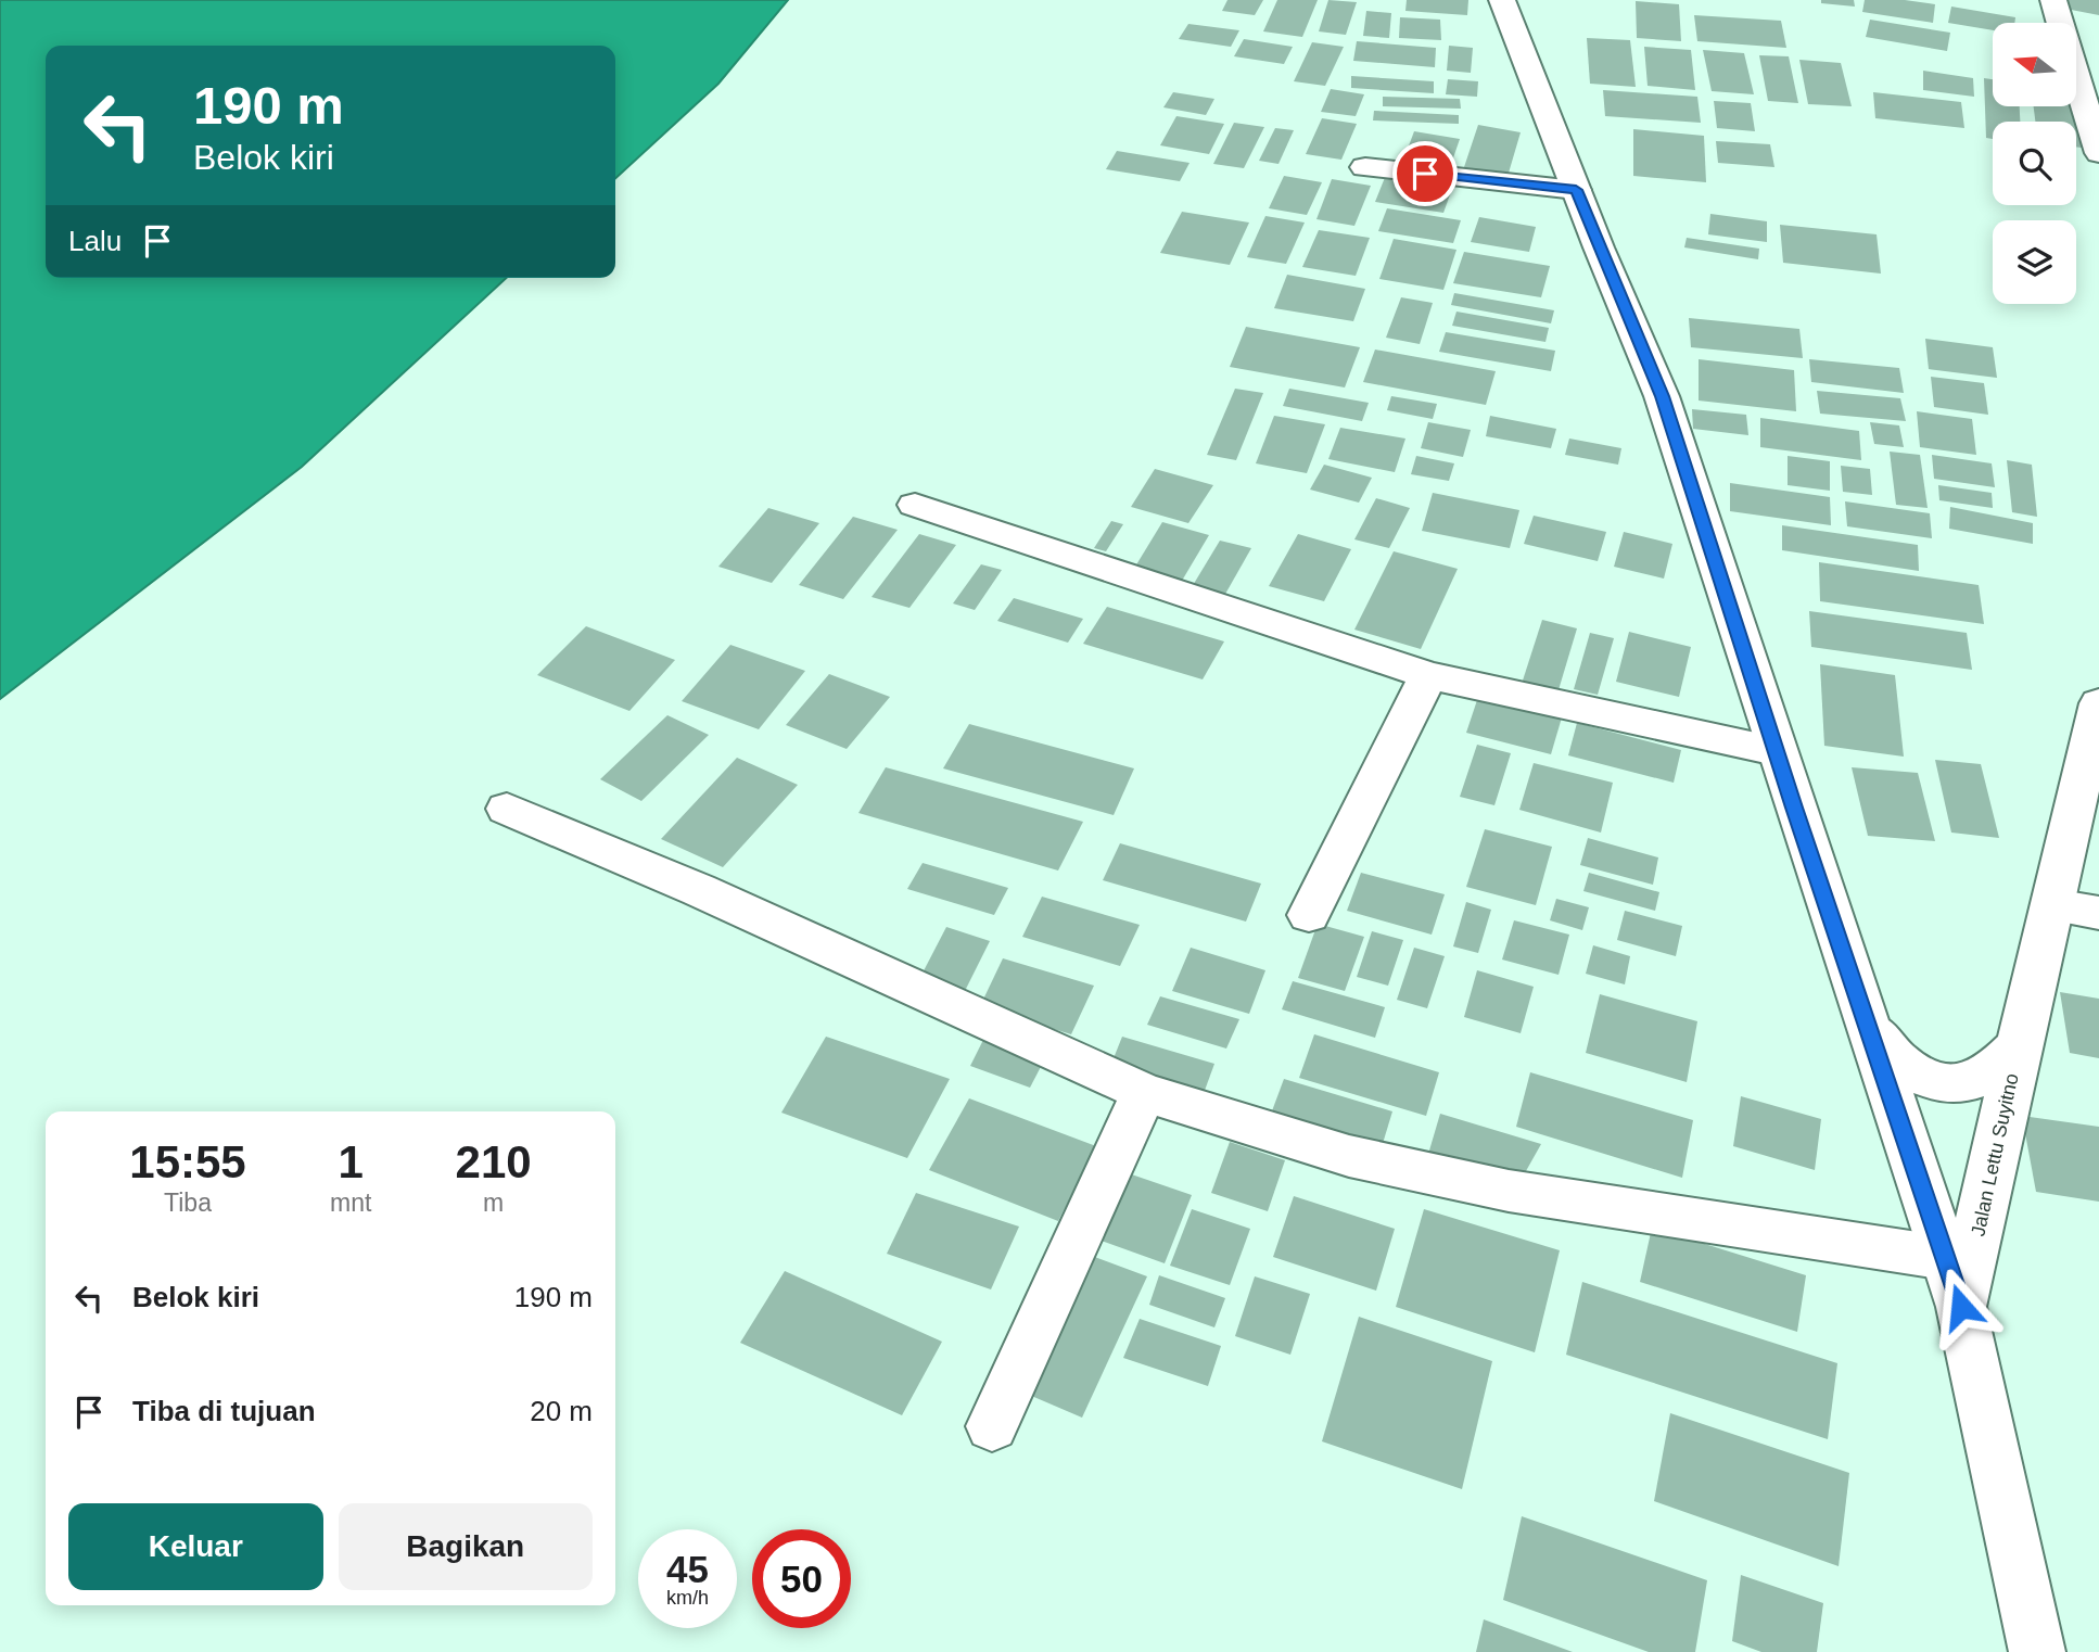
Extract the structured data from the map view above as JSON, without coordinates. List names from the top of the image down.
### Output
{
  "streets": {
    "main road": ["Jalan Lettu Suyitno"]
  },
  "north": "left",
  "page": {
    "turn": ["190 m", "Belok kiri"],
    "then": "Lalu",
    "eta": [
      "15:55",
      "Tiba",
      "1",
      "mnt",
      "210",
      "m"
    ],
    "list": [
      {
        "name": "Belok kiri",
        "value": "190 m"
      },
      {
        "name": "Tiba di tujuan",
        "value": "20 m"
      }
    ],
    "buttons": ["Keluar", "Bagikan"],
    "speed": "45 km/h",
    "limit": "50"
  }
}
